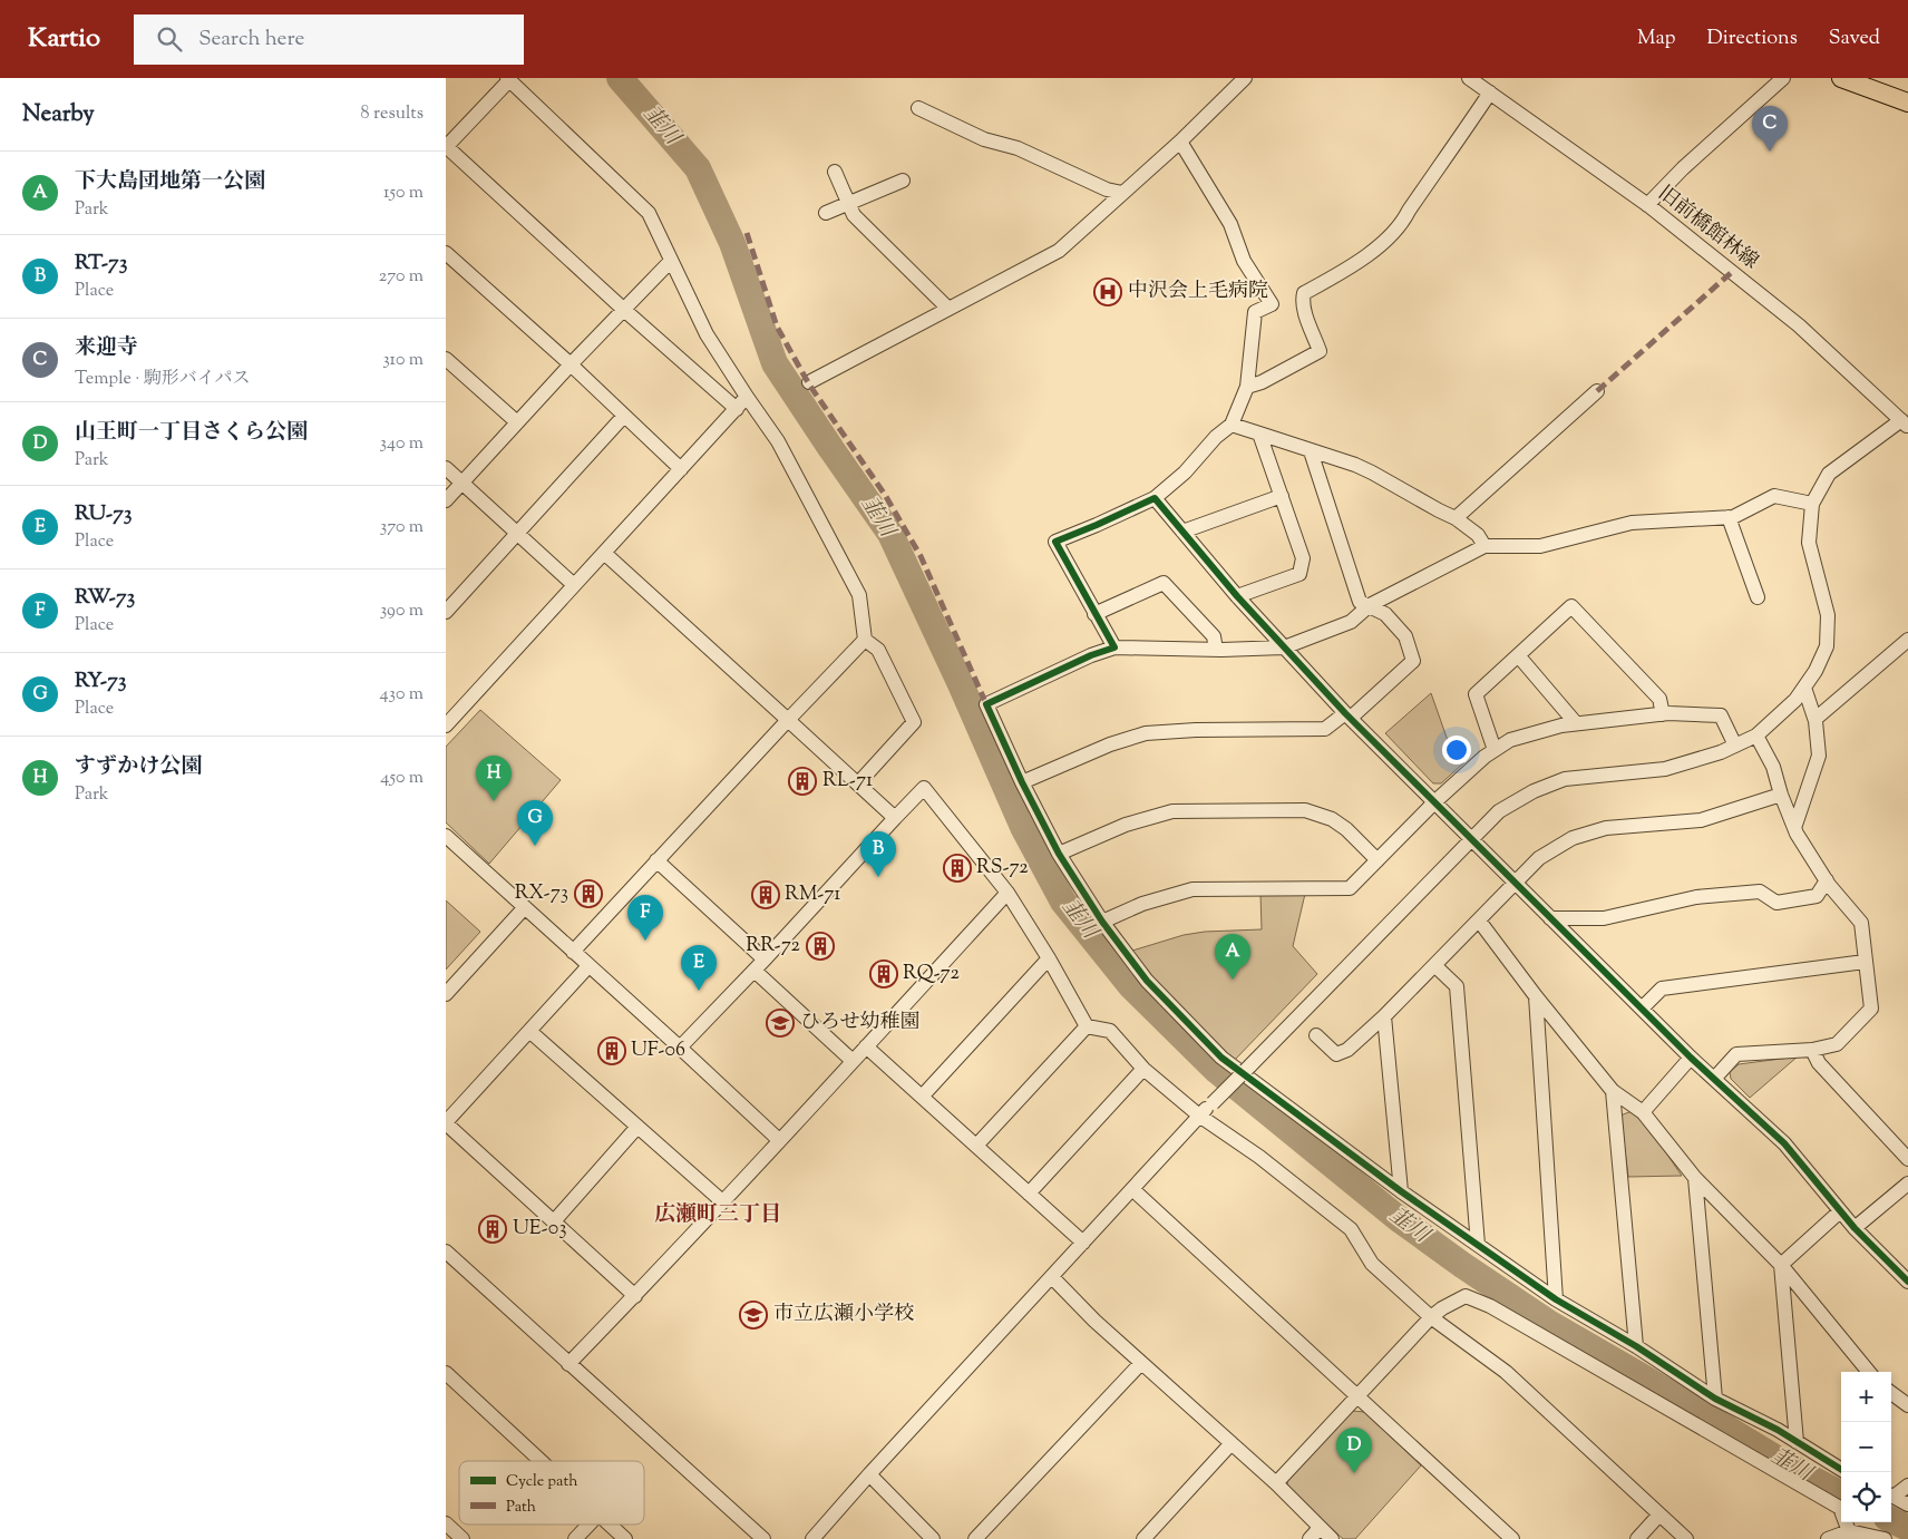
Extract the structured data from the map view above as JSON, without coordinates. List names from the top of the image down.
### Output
{
  "streets": {
    "street": ["旧前橋館林線"]
  },
  "districts": ["広瀬町三丁目"],
  "water": ["韮川"],
  "places": {
    "hospital": ["中沢会上毛病院"],
    "building": [
      "RL-71",
      "RS-72",
      "RX-73",
      "RM-71",
      "RR-72",
      "RQ-72",
      "UF-06",
      "UE-03"
    ],
    "school or university": ["ひろせ幼稚園", "市立広瀬小学校"]
  },
  "legend": ["Cycle path", "Path"],
  "page": {
    "header": "Kartio",
    "search": "Search here",
    "nav": ["Map", "Directions", "Saved"],
    "heading": ["Nearby", "8 results"],
    "pins": [
      "C",
      "H",
      "G",
      "B",
      "F",
      "A",
      "E",
      "D"
    ],
    "list": [
      {
        "mark": "A",
        "name": "下大島団地第一公園",
        "note": "Park",
        "value": "150 m"
      },
      {
        "mark": "B",
        "name": "RT-73",
        "note": "Place",
        "value": "270 m"
      },
      {
        "mark": "C",
        "name": "来迎寺",
        "note": "Temple · 駒形バイパス",
        "value": "310 m"
      },
      {
        "mark": "D",
        "name": "山王町一丁目さくら公園",
        "note": "Park",
        "value": "340 m"
      },
      {
        "mark": "E",
        "name": "RU-73",
        "note": "Place",
        "value": "370 m"
      },
      {
        "mark": "F",
        "name": "RW-73",
        "note": "Place",
        "value": "390 m"
      },
      {
        "mark": "G",
        "name": "RY-73",
        "note": "Place",
        "value": "430 m"
      },
      {
        "mark": "H",
        "name": "すずかけ公園",
        "note": "Park",
        "value": "450 m"
      }
    ],
    "map_buttons": ["+", "−"]
  }
}
